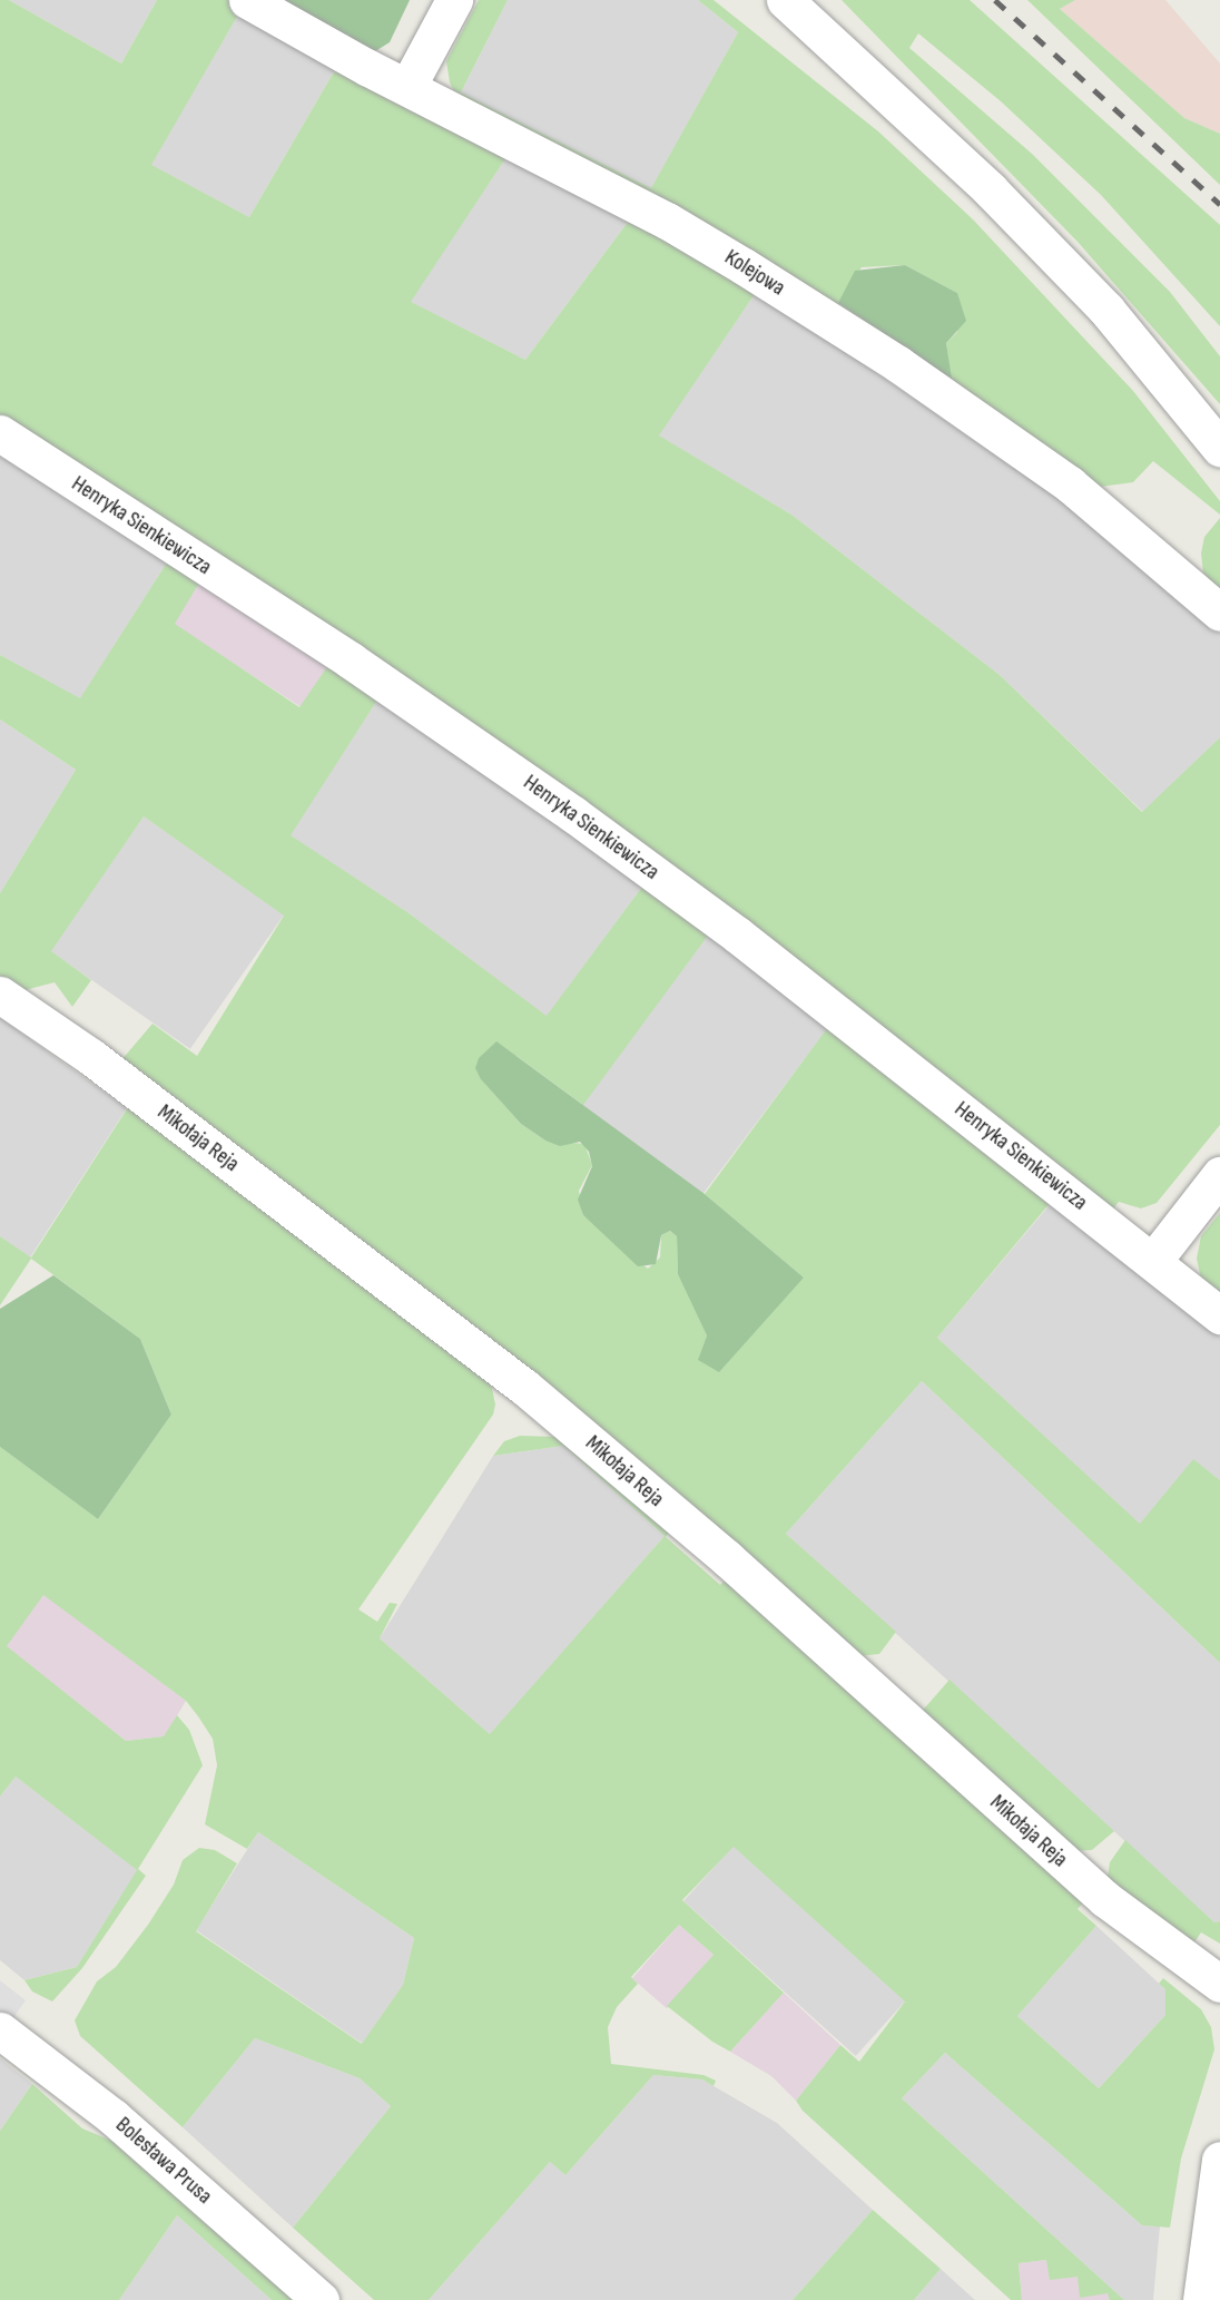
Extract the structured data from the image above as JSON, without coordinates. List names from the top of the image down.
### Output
{
  "streets": {
    "street": [
      "Kolejowa",
      "Henryka Sienkiewicza",
      "Mikołaja Reja",
      "Bolesława Prusa"
    ]
  }
}
